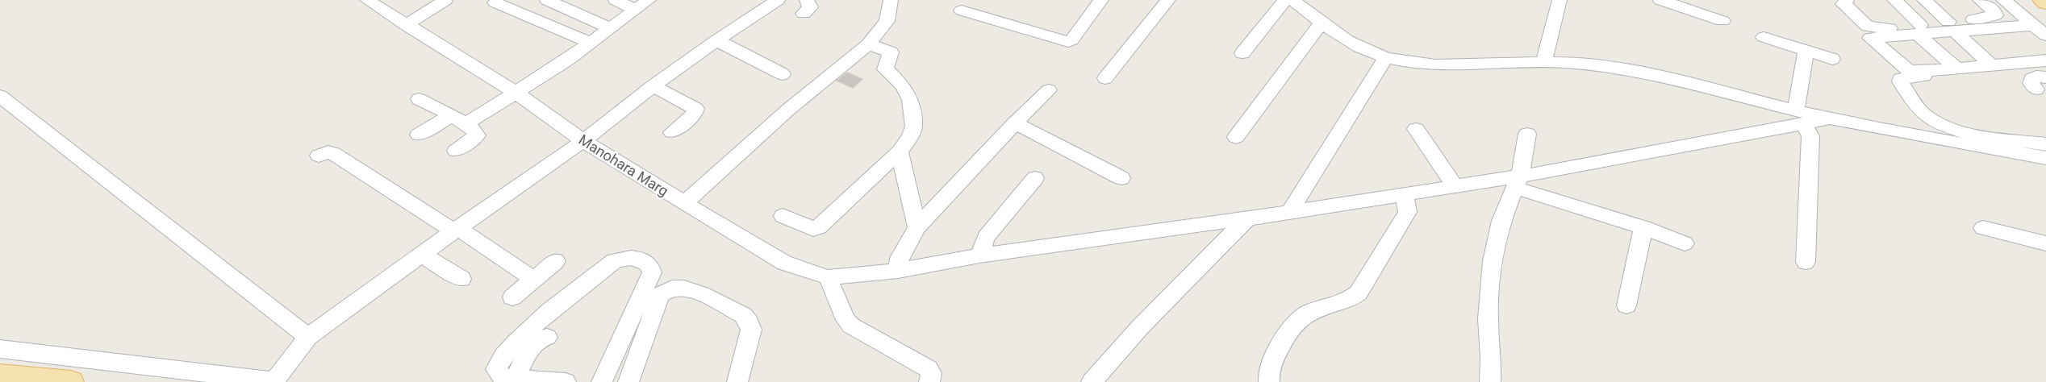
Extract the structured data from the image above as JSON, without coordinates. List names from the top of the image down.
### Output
{
  "streets": {
    "street": ["Manohara Marg"]
  }
}
